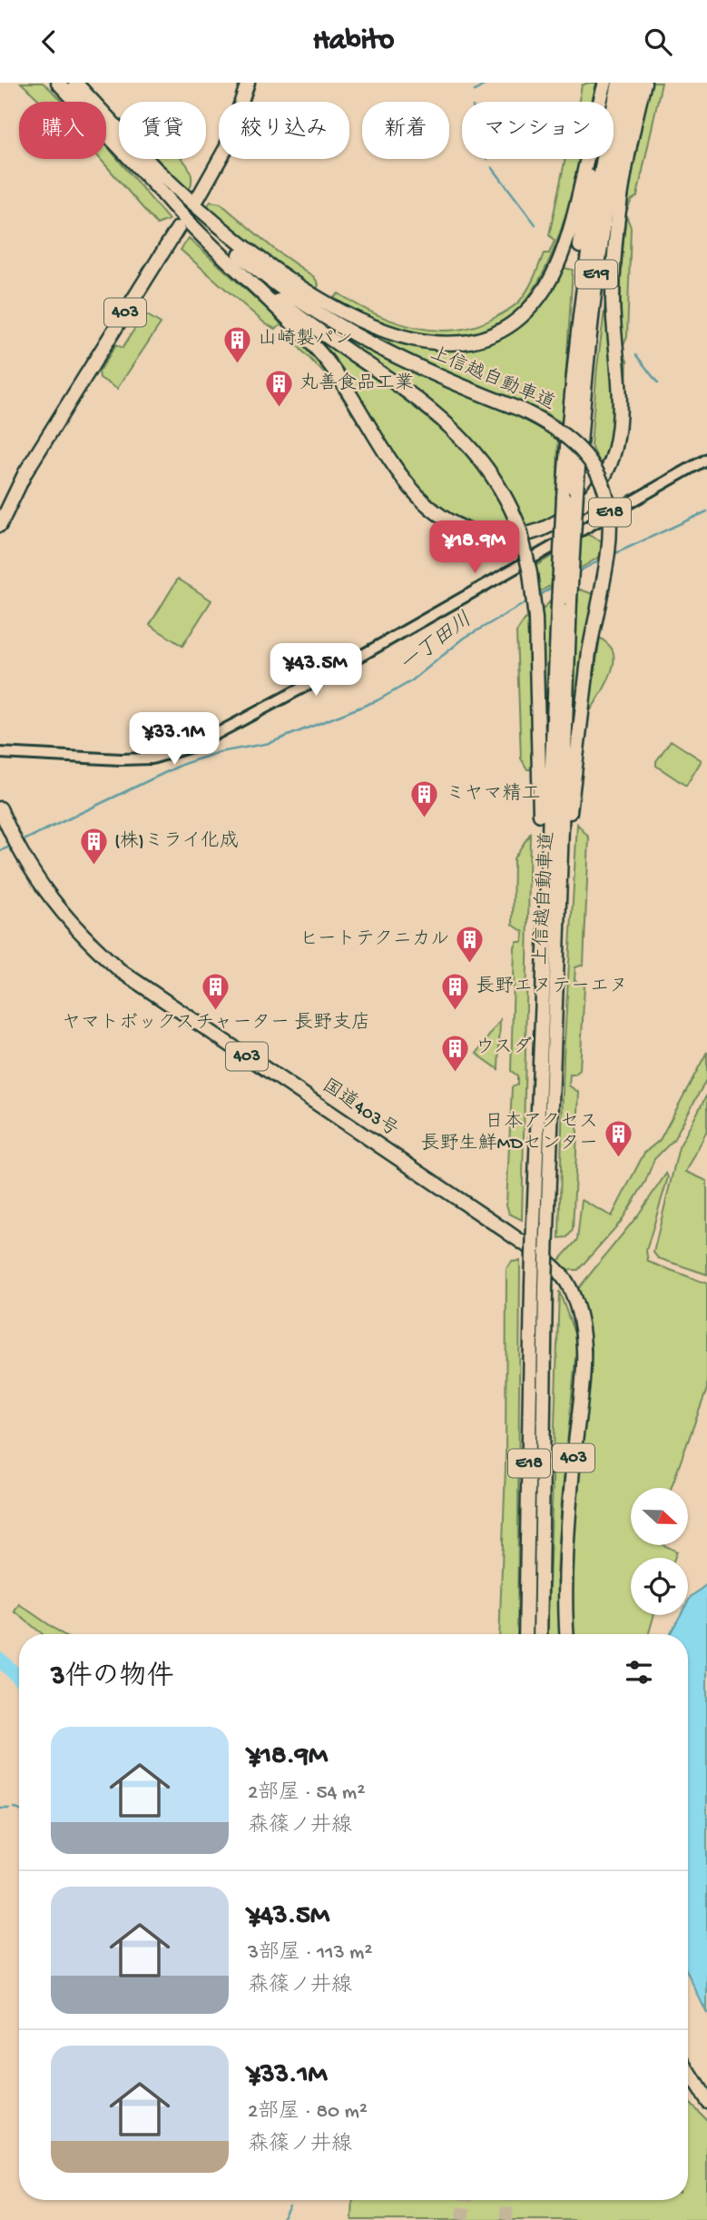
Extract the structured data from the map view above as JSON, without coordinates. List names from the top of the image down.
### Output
{
  "streets": {
    "highway": [
      "E19",
      "403",
      "上信越自動車道",
      "E18",
      "国道403号"
    ]
  },
  "crossings": [
    ["E19", "上信越自動車道"]
  ],
  "water": ["一丁田川"],
  "places": {
    "building": [
      "山崎製パン",
      "丸善食品工業",
      "ミヤマ精工",
      "(株)ミライ化成",
      "ヒートテクニカル",
      "ヤマトボックスチャーター 長野支店",
      "長野エヌテーエヌ",
      "ウスダ",
      "日本アクセス 長野生鮮MDセンター"
    ]
  },
  "north": "right",
  "page": {
    "header": "Habito",
    "chip": [
      "購入",
      "賃貸",
      "絞り込み",
      "新着",
      "マンション"
    ],
    "price": ["¥18.9M", "¥43.5M", "¥33.1M"],
    "heading": "3件の物件",
    "list": [
      {
        "name": "¥18.9M",
        "note": "2部屋 · 54 m² · 森篠ノ井線"
      },
      {
        "name": "¥43.5M",
        "note": "3部屋 · 113 m² · 森篠ノ井線"
      },
      {
        "name": "¥33.1M",
        "note": "2部屋 · 80 m² · 森篠ノ井線"
      }
    ]
  }
}
